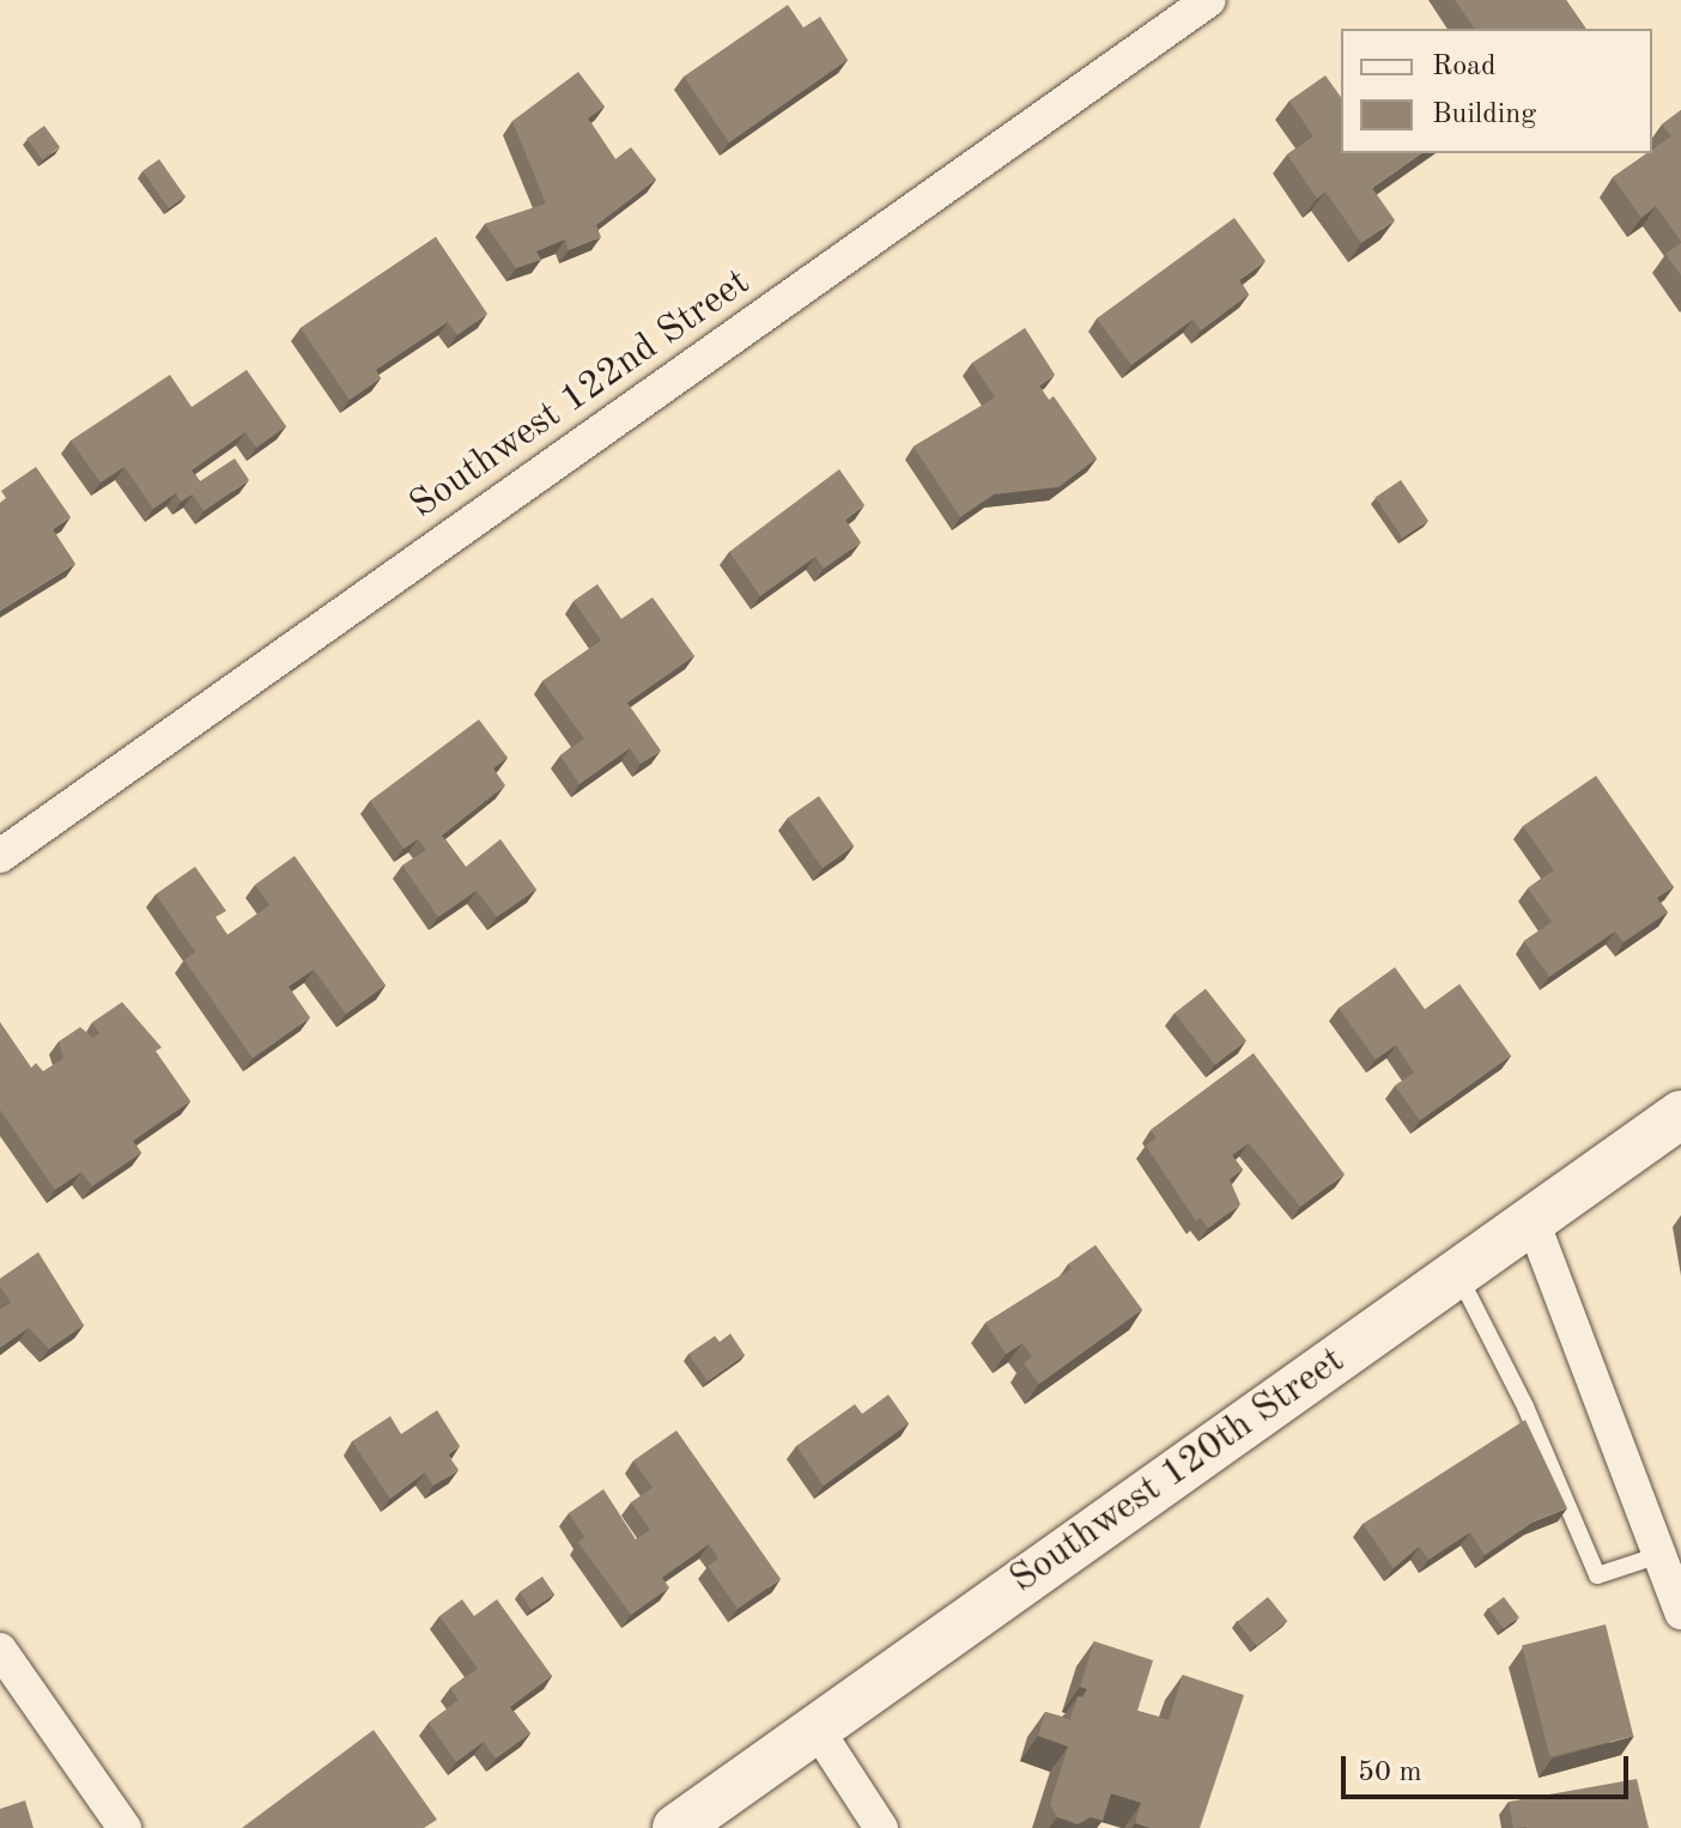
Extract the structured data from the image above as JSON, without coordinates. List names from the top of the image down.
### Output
{
  "streets": {
    "street": ["Southwest 122nd Street", "Southwest 120th Street"]
  },
  "legend": ["Road", "Building"],
  "scale_bar": "50 m"
}
